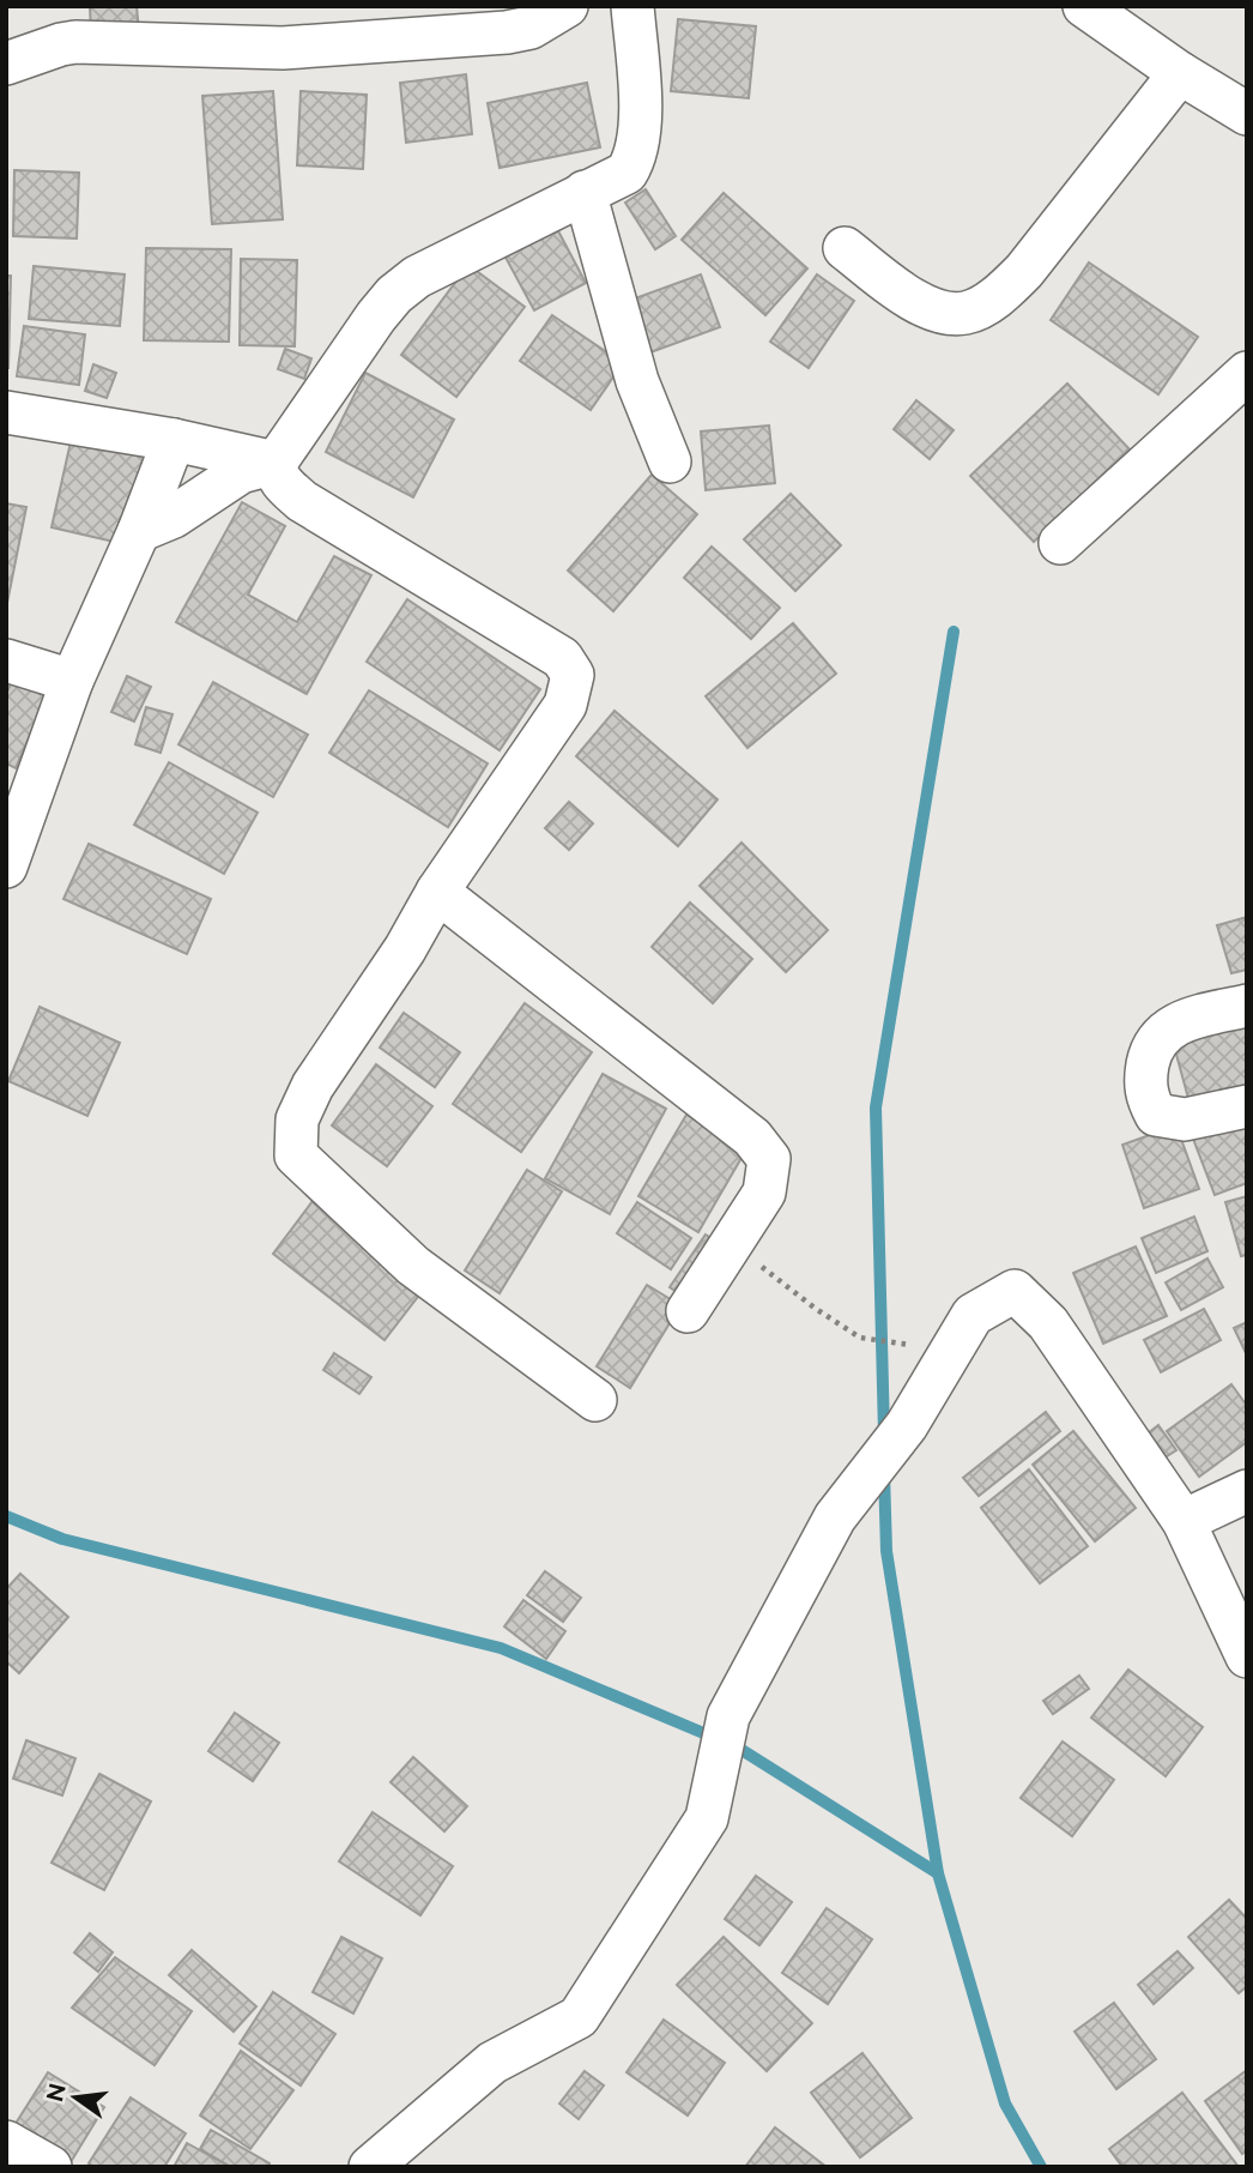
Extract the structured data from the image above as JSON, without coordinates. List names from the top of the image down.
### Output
{
  "north": "left"
}
